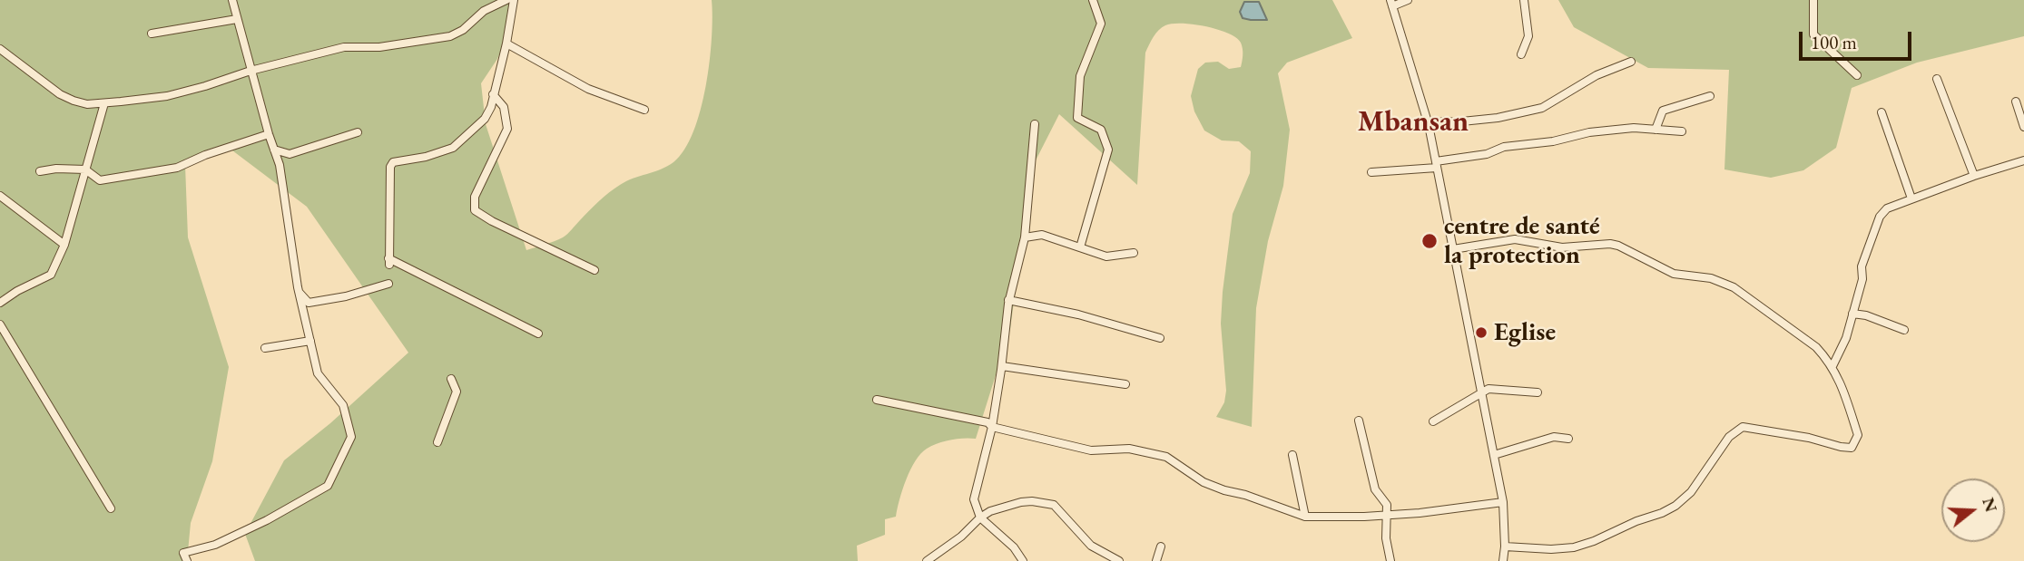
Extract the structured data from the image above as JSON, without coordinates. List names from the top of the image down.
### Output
{
  "districts": ["Mbansan"],
  "places": ["centre de santé la protection", "Eglise"],
  "scale_bar": "100 m",
  "north": "right"
}
